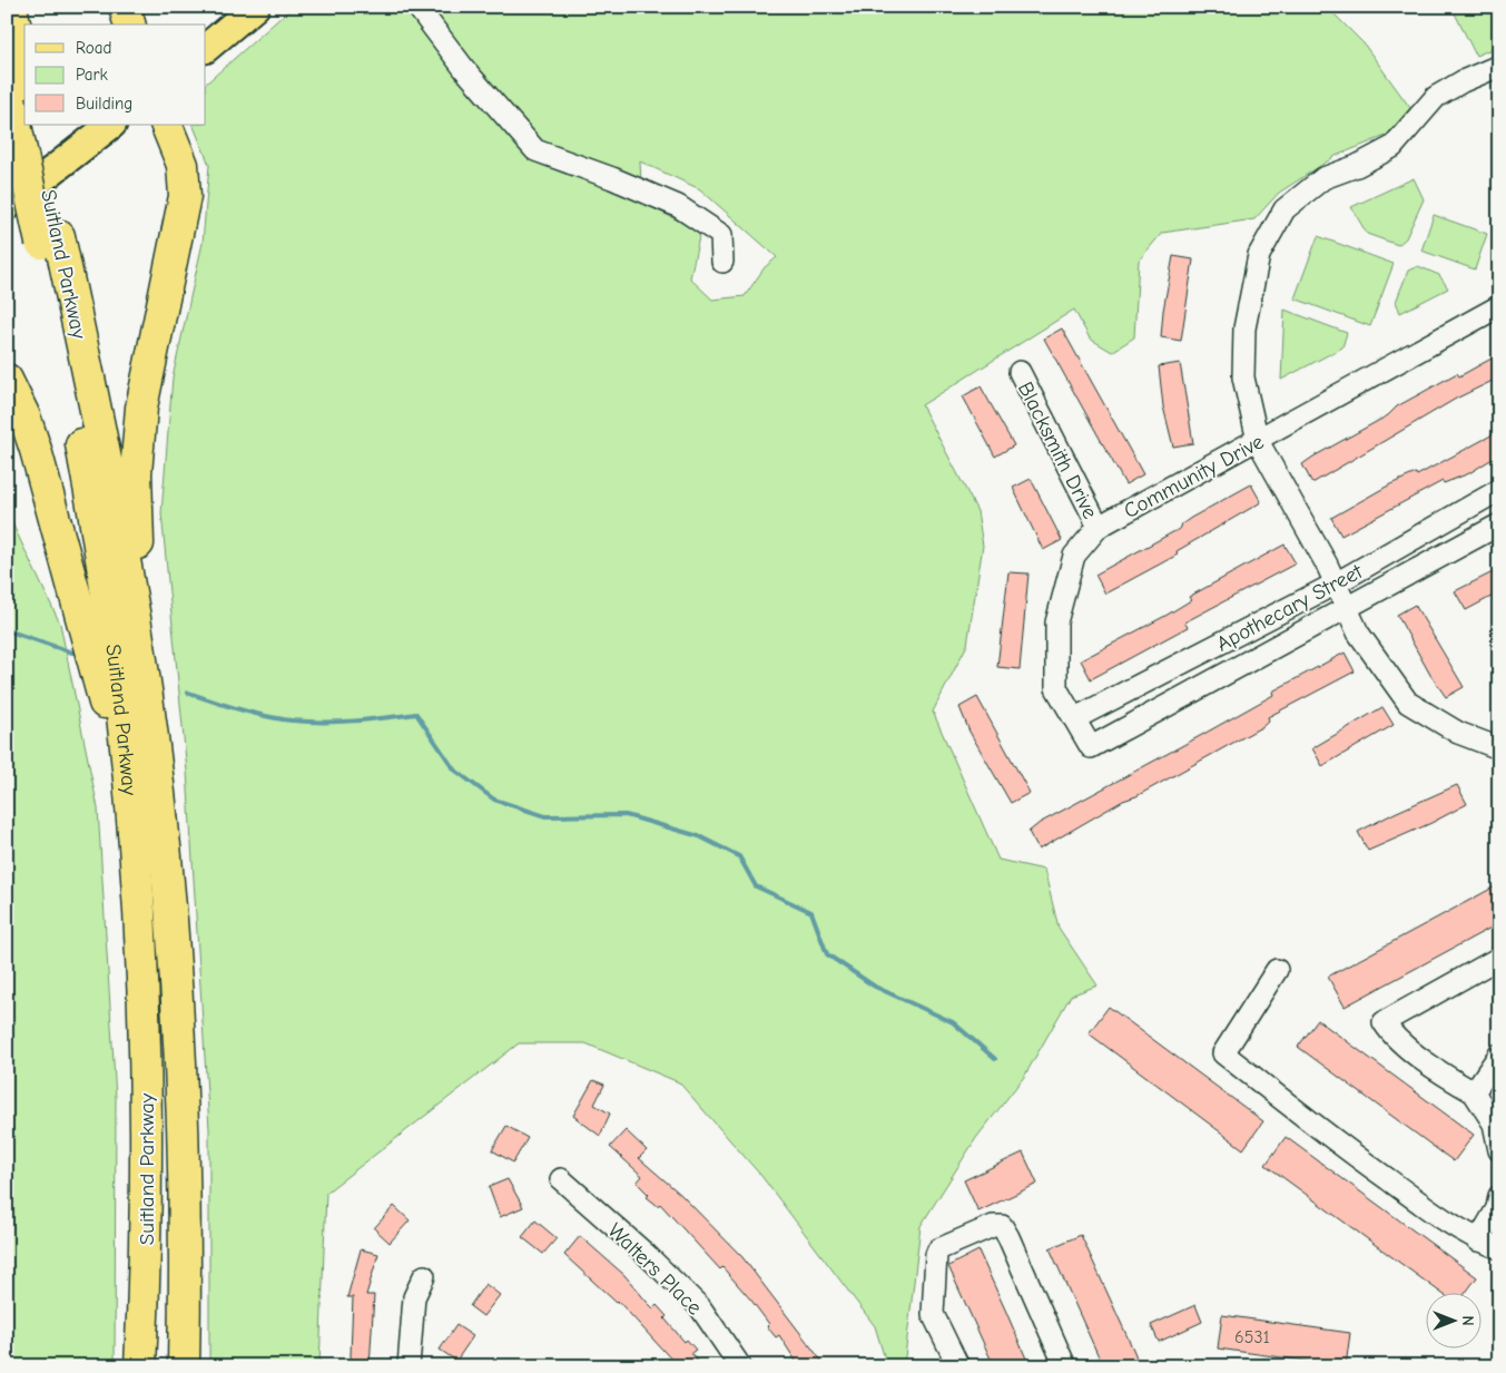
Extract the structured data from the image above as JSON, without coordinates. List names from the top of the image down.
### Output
{
  "streets": {
    "highway": ["Suitland Parkway"],
    "street": [
      "Blacksmith Drive",
      "Community Drive",
      "Apothecary Street",
      "Walters Place"
    ]
  },
  "crossings": [
    ["Blacksmith Drive", "Community Drive"],
    ["Community Drive", "Apothecary Street"]
  ],
  "house_numbers": ["6531"],
  "legend": ["Road", "Park", "Building"],
  "north": "right"
}
